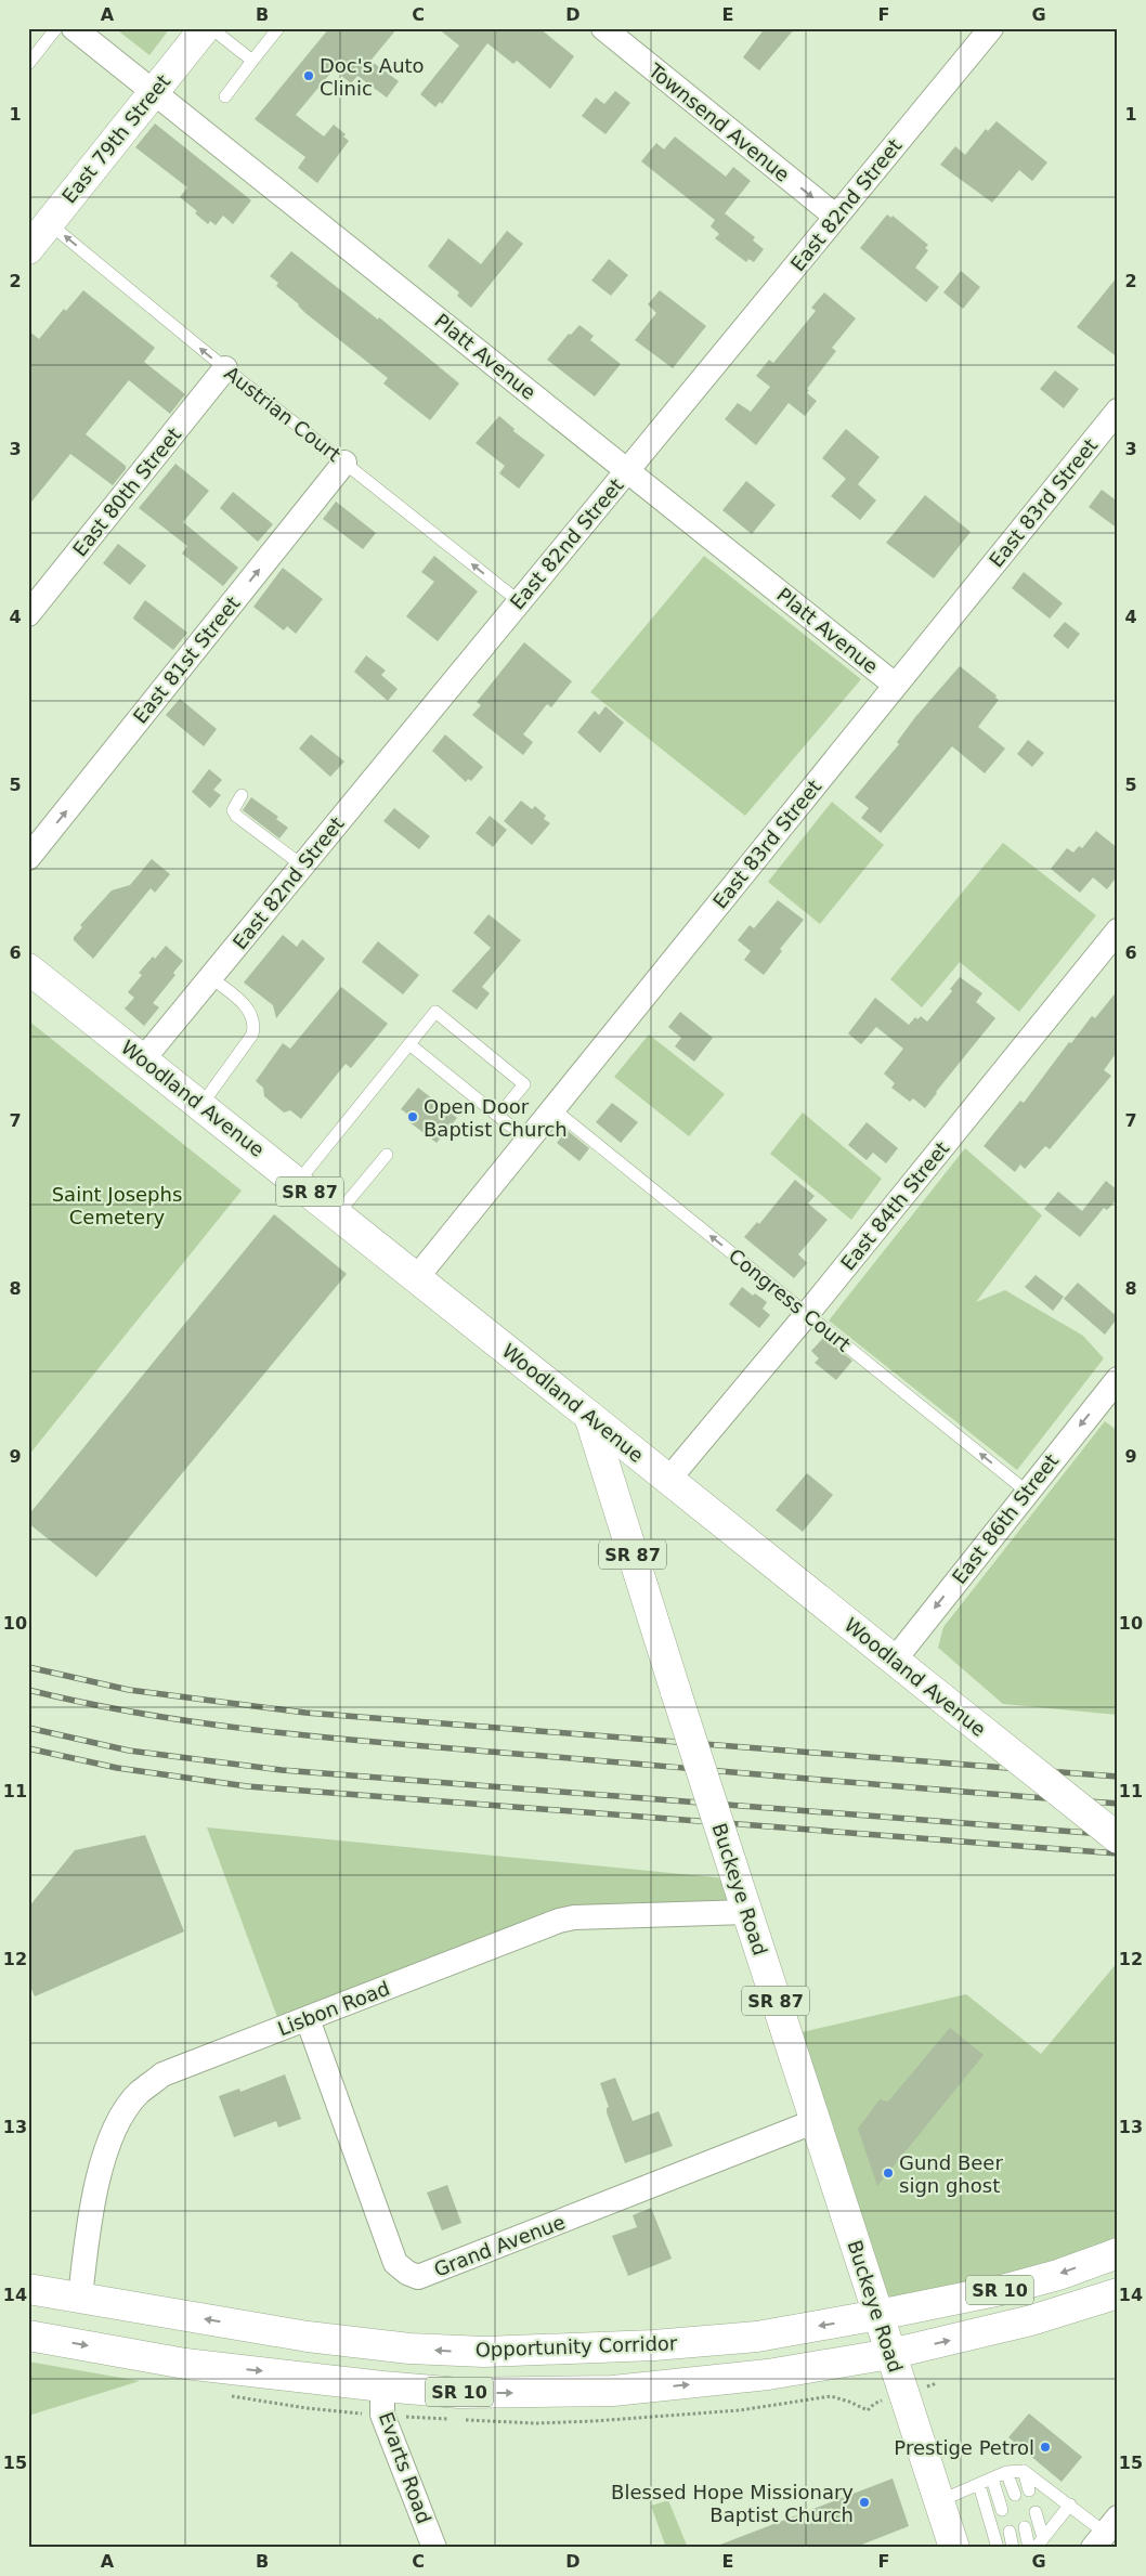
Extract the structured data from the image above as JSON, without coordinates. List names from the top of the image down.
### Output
{
  "streets": {
    "main road": [
      "East 79th Street",
      "Woodland Avenue",
      "SR 87",
      "Buckeye Road",
      "SR 10",
      "Opportunity Corridor"
    ],
    "street": [
      "Townsend Avenue",
      "East 82nd Street",
      "Platt Avenue",
      "East 80th Street",
      "East 83rd Street",
      "East 81st Street",
      "East 84th Street",
      "East 86th Street",
      "Lisbon Road",
      "Grand Avenue",
      "Evarts Road"
    ],
    "lane": ["Austrian Court", "Congress Court"]
  },
  "crossings": [
    ["Townsend Avenue", "East 82nd Street"],
    ["East 79th Street", "Platt Avenue"],
    ["East 79th Street", "Austrian Court"],
    ["East 82nd Street", "Platt Avenue"],
    ["East 82nd Street", "Austrian Court"],
    ["East 82nd Street", "Woodland Avenue"],
    ["Platt Avenue", "East 83rd Street"],
    ["Austrian Court", "East 80th Street"],
    ["Austrian Court", "East 81st Street"],
    ["East 83rd Street", "Woodland Avenue"],
    ["East 83rd Street", "Congress Court"],
    ["Woodland Avenue", "East 84th Street"],
    ["Woodland Avenue", "East 86th Street"],
    ["Woodland Avenue", "Buckeye Road"],
    ["East 84th Street", "Congress Court"],
    ["Congress Court", "East 86th Street"],
    ["Buckeye Road", "Lisbon Road"],
    ["Buckeye Road", "Grand Avenue"],
    ["Buckeye Road", "SR 10"],
    ["Buckeye Road", "Opportunity Corridor"],
    ["Lisbon Road", "Grand Avenue"],
    ["Lisbon Road", "Opportunity Corridor"],
    ["SR 10", "Evarts Road"]
  ],
  "one_way": [
    "Townsend Avenue",
    "Austrian Court",
    "East 81st Street",
    "Congress Court",
    "East 86th Street"
  ],
  "parks": ["Saint Josephs Cemetery"],
  "places": [
    "Doc's Auto Clinic",
    "Open Door Baptist Church",
    "Gund Beer sign ghost",
    "Prestige Petrol",
    "Blessed Hope Missionary Baptist Church"
  ],
  "grid": {
    "columns": [
      "A",
      "B",
      "C",
      "D",
      "E",
      "F",
      "G"
    ],
    "rows": [
      "1",
      "2",
      "3",
      "4",
      "5",
      "6",
      "7",
      "8",
      "9",
      "10",
      "11",
      "12",
      "13",
      "14",
      "15"
    ]
  }
}
